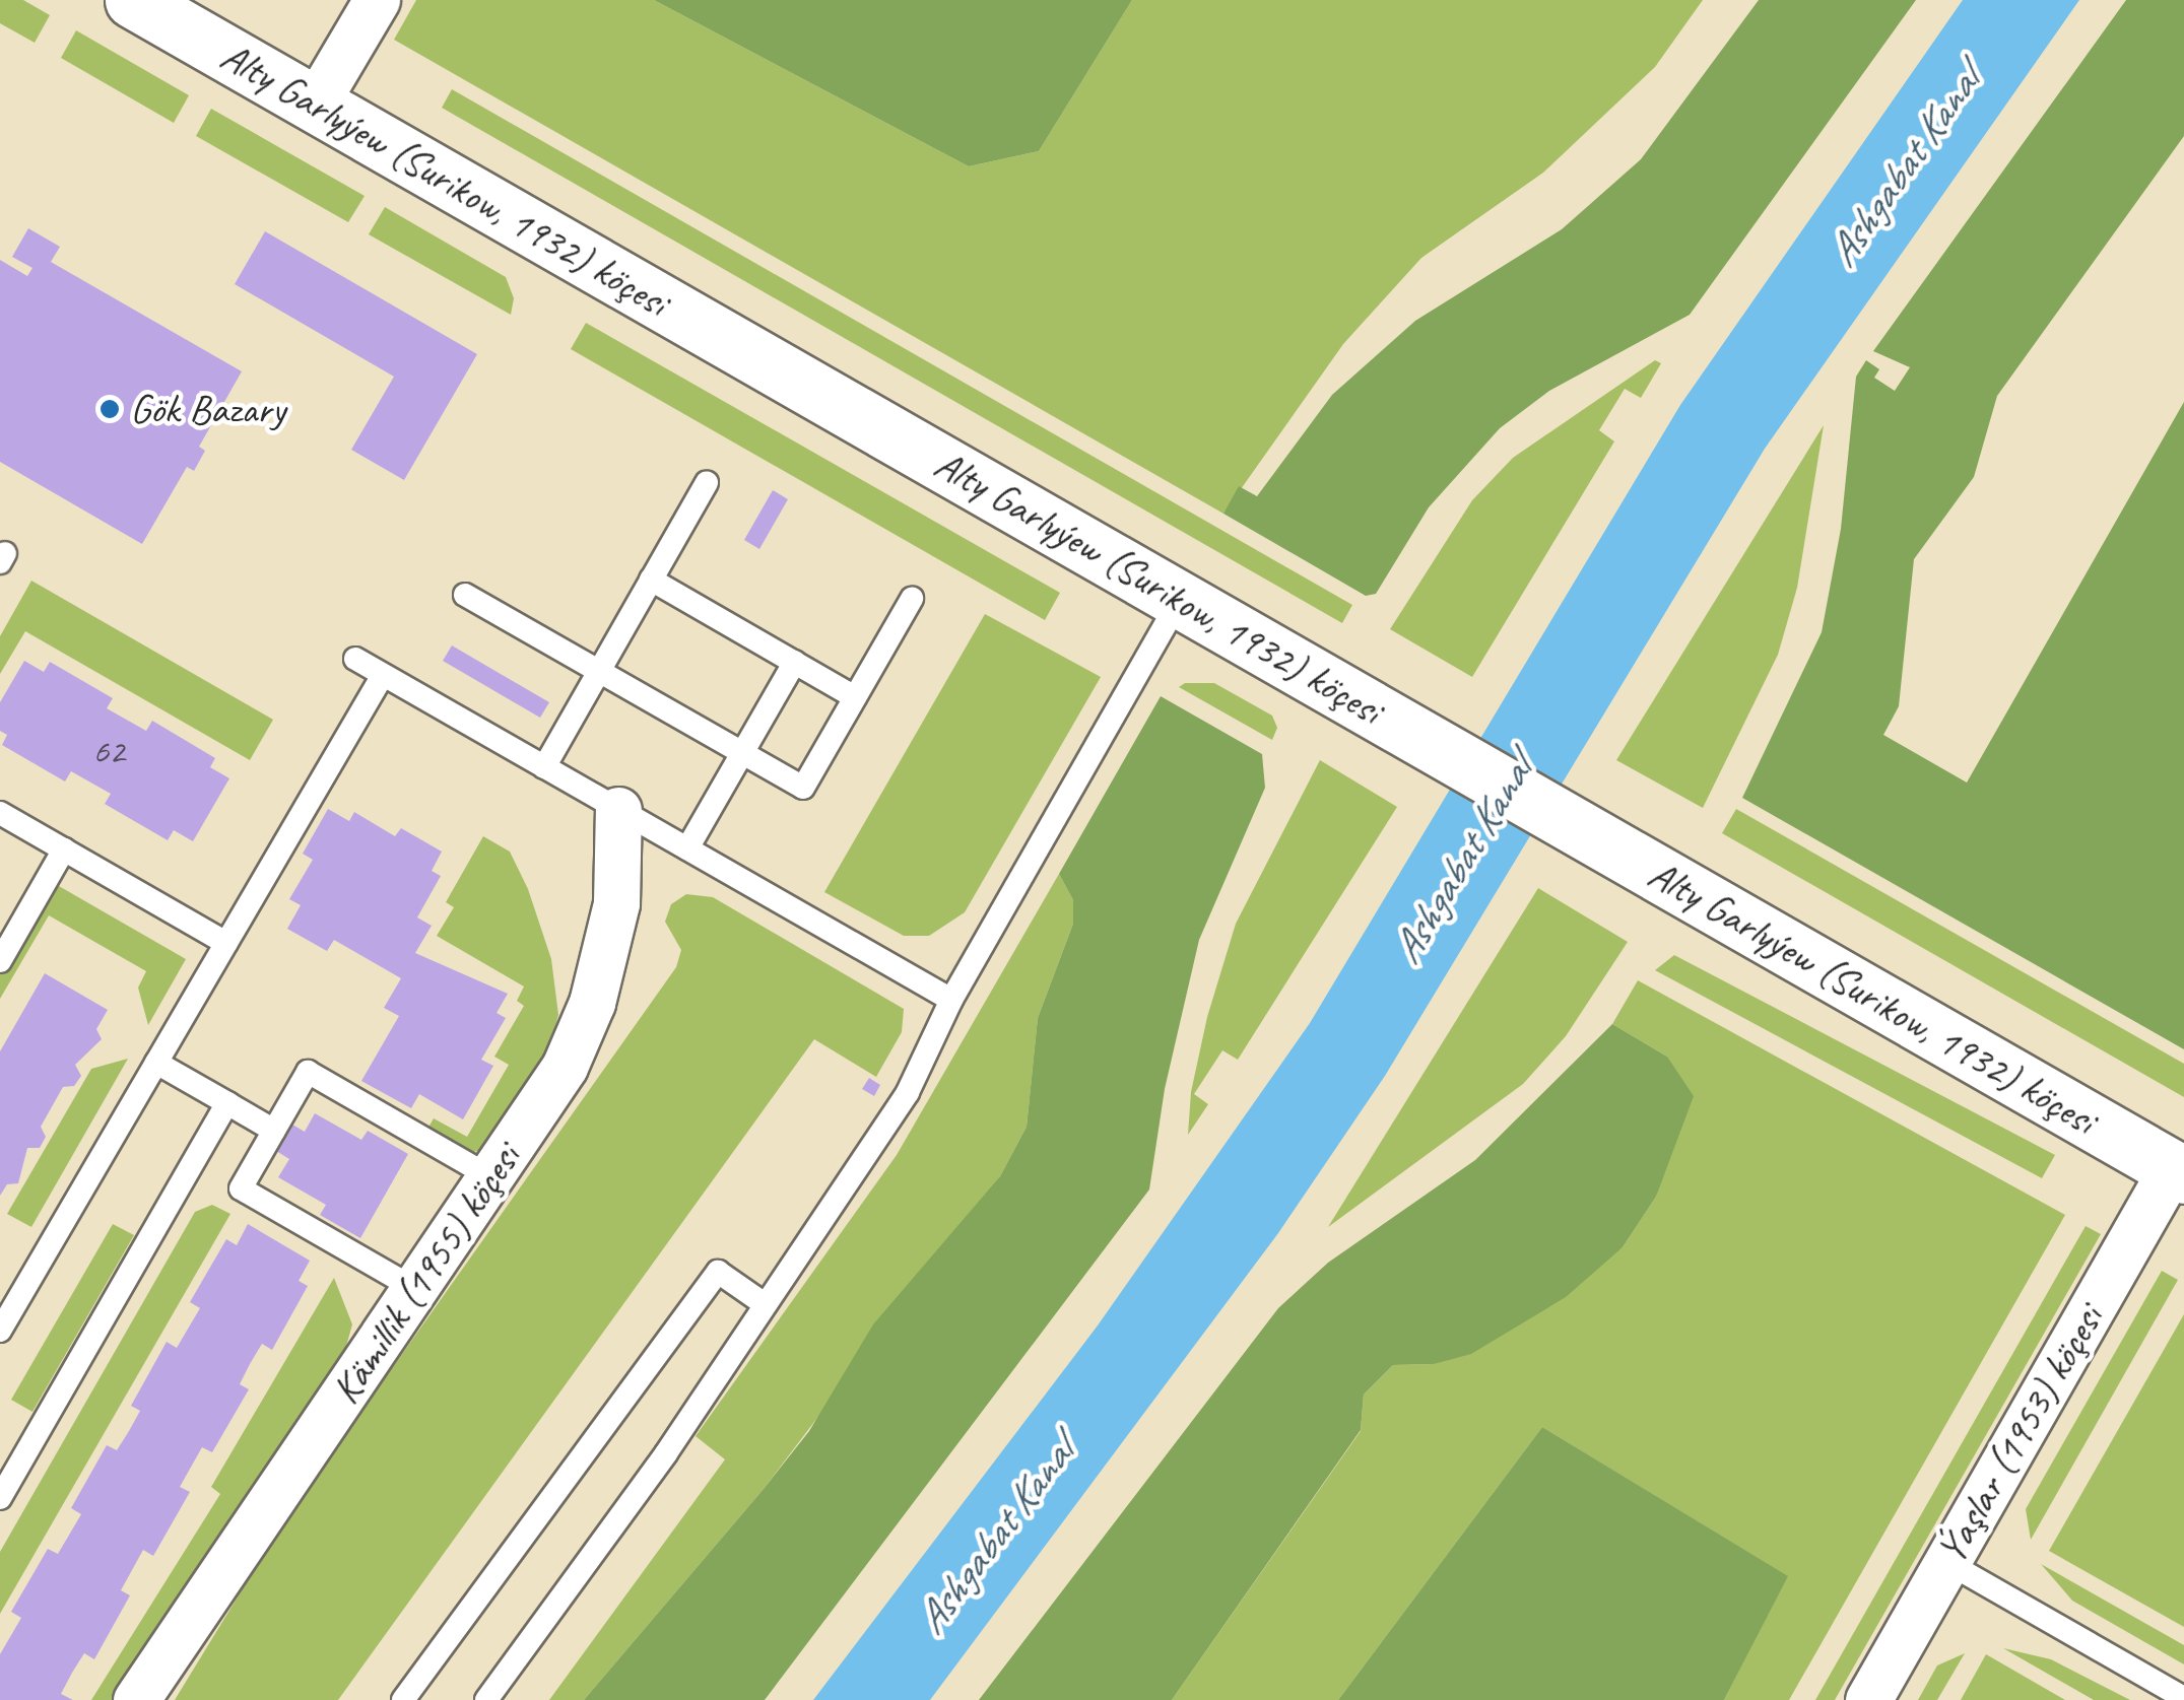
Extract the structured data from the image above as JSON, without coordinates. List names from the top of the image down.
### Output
{
  "streets": {
    "street": ["Alty Garlyýew (Surikow, 1932) köçesi", "Kämillik (1955) köçesi", "Ýaşlar (1953) köçesi"]
  },
  "crossings": [
    ["Alty Garlyýew (Surikow, 1932) köçesi", "Ýaşlar (1953) köçesi"]
  ],
  "water": ["Ashgabat Kanal"],
  "places": ["Gök Bazary"],
  "house_numbers": ["62"]
}
